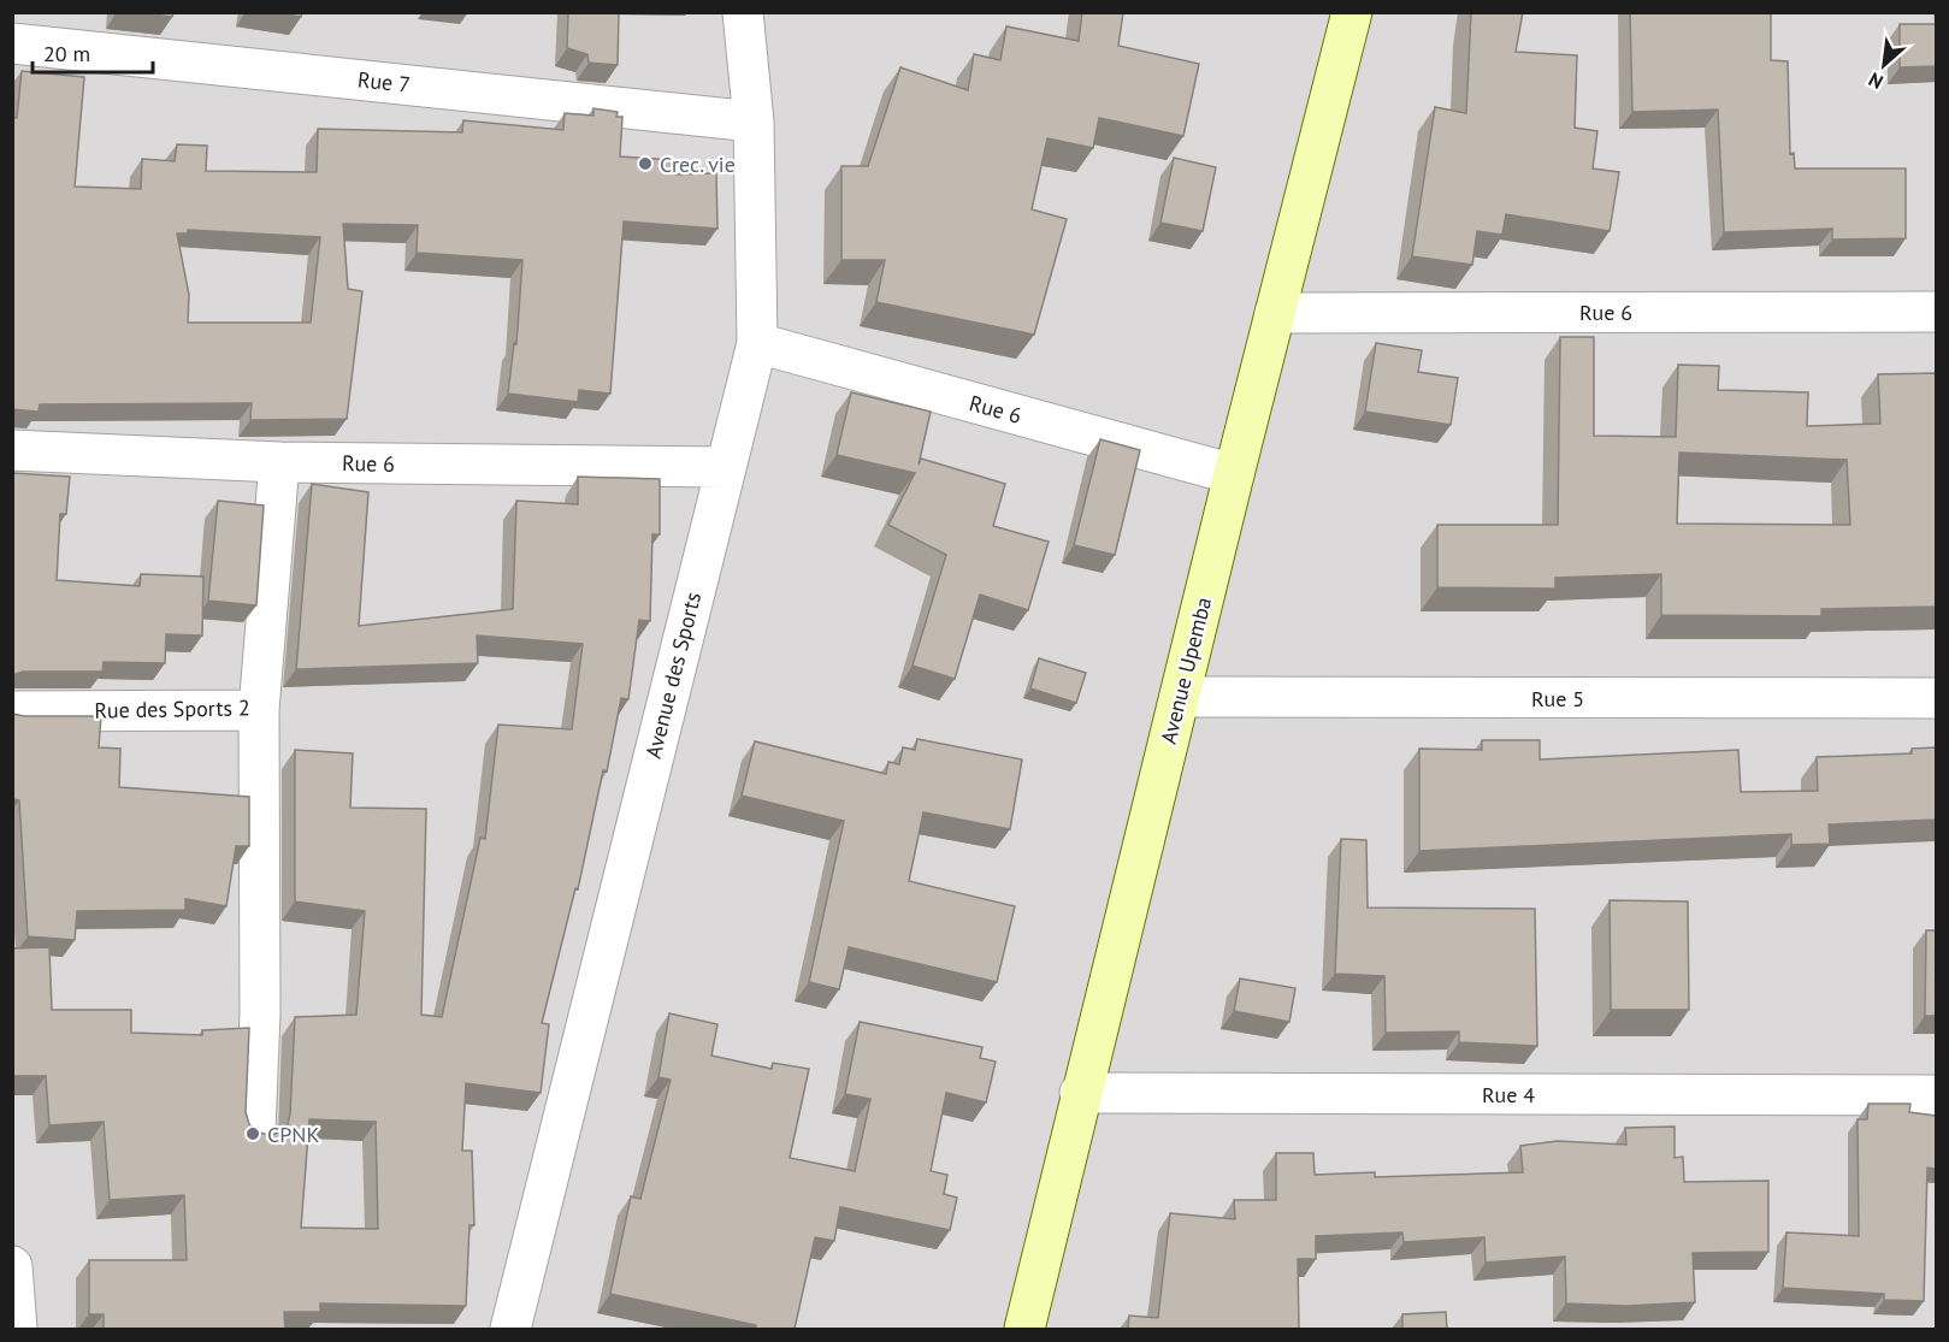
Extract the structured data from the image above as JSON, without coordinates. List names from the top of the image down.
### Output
{
  "streets": {
    "street": [
      "Rue 7",
      "Rue 6",
      "Avenue Upemba",
      "Avenue des Sports",
      "Rue 5",
      "Rue des Sports 2",
      "Rue 4"
    ]
  },
  "crossings": [
    ["Rue 7", "Avenue des Sports"],
    ["Rue 6", "Avenue Upemba"],
    ["Rue 6", "Avenue des Sports"],
    ["Rue 6", "Rue des Sports 2"],
    ["Avenue Upemba", "Rue 5"],
    ["Avenue Upemba", "Rue 4"]
  ],
  "places": ["Crec. vie", "CPNK"],
  "scale_bar": "20 m",
  "north": "bottom left"
}
